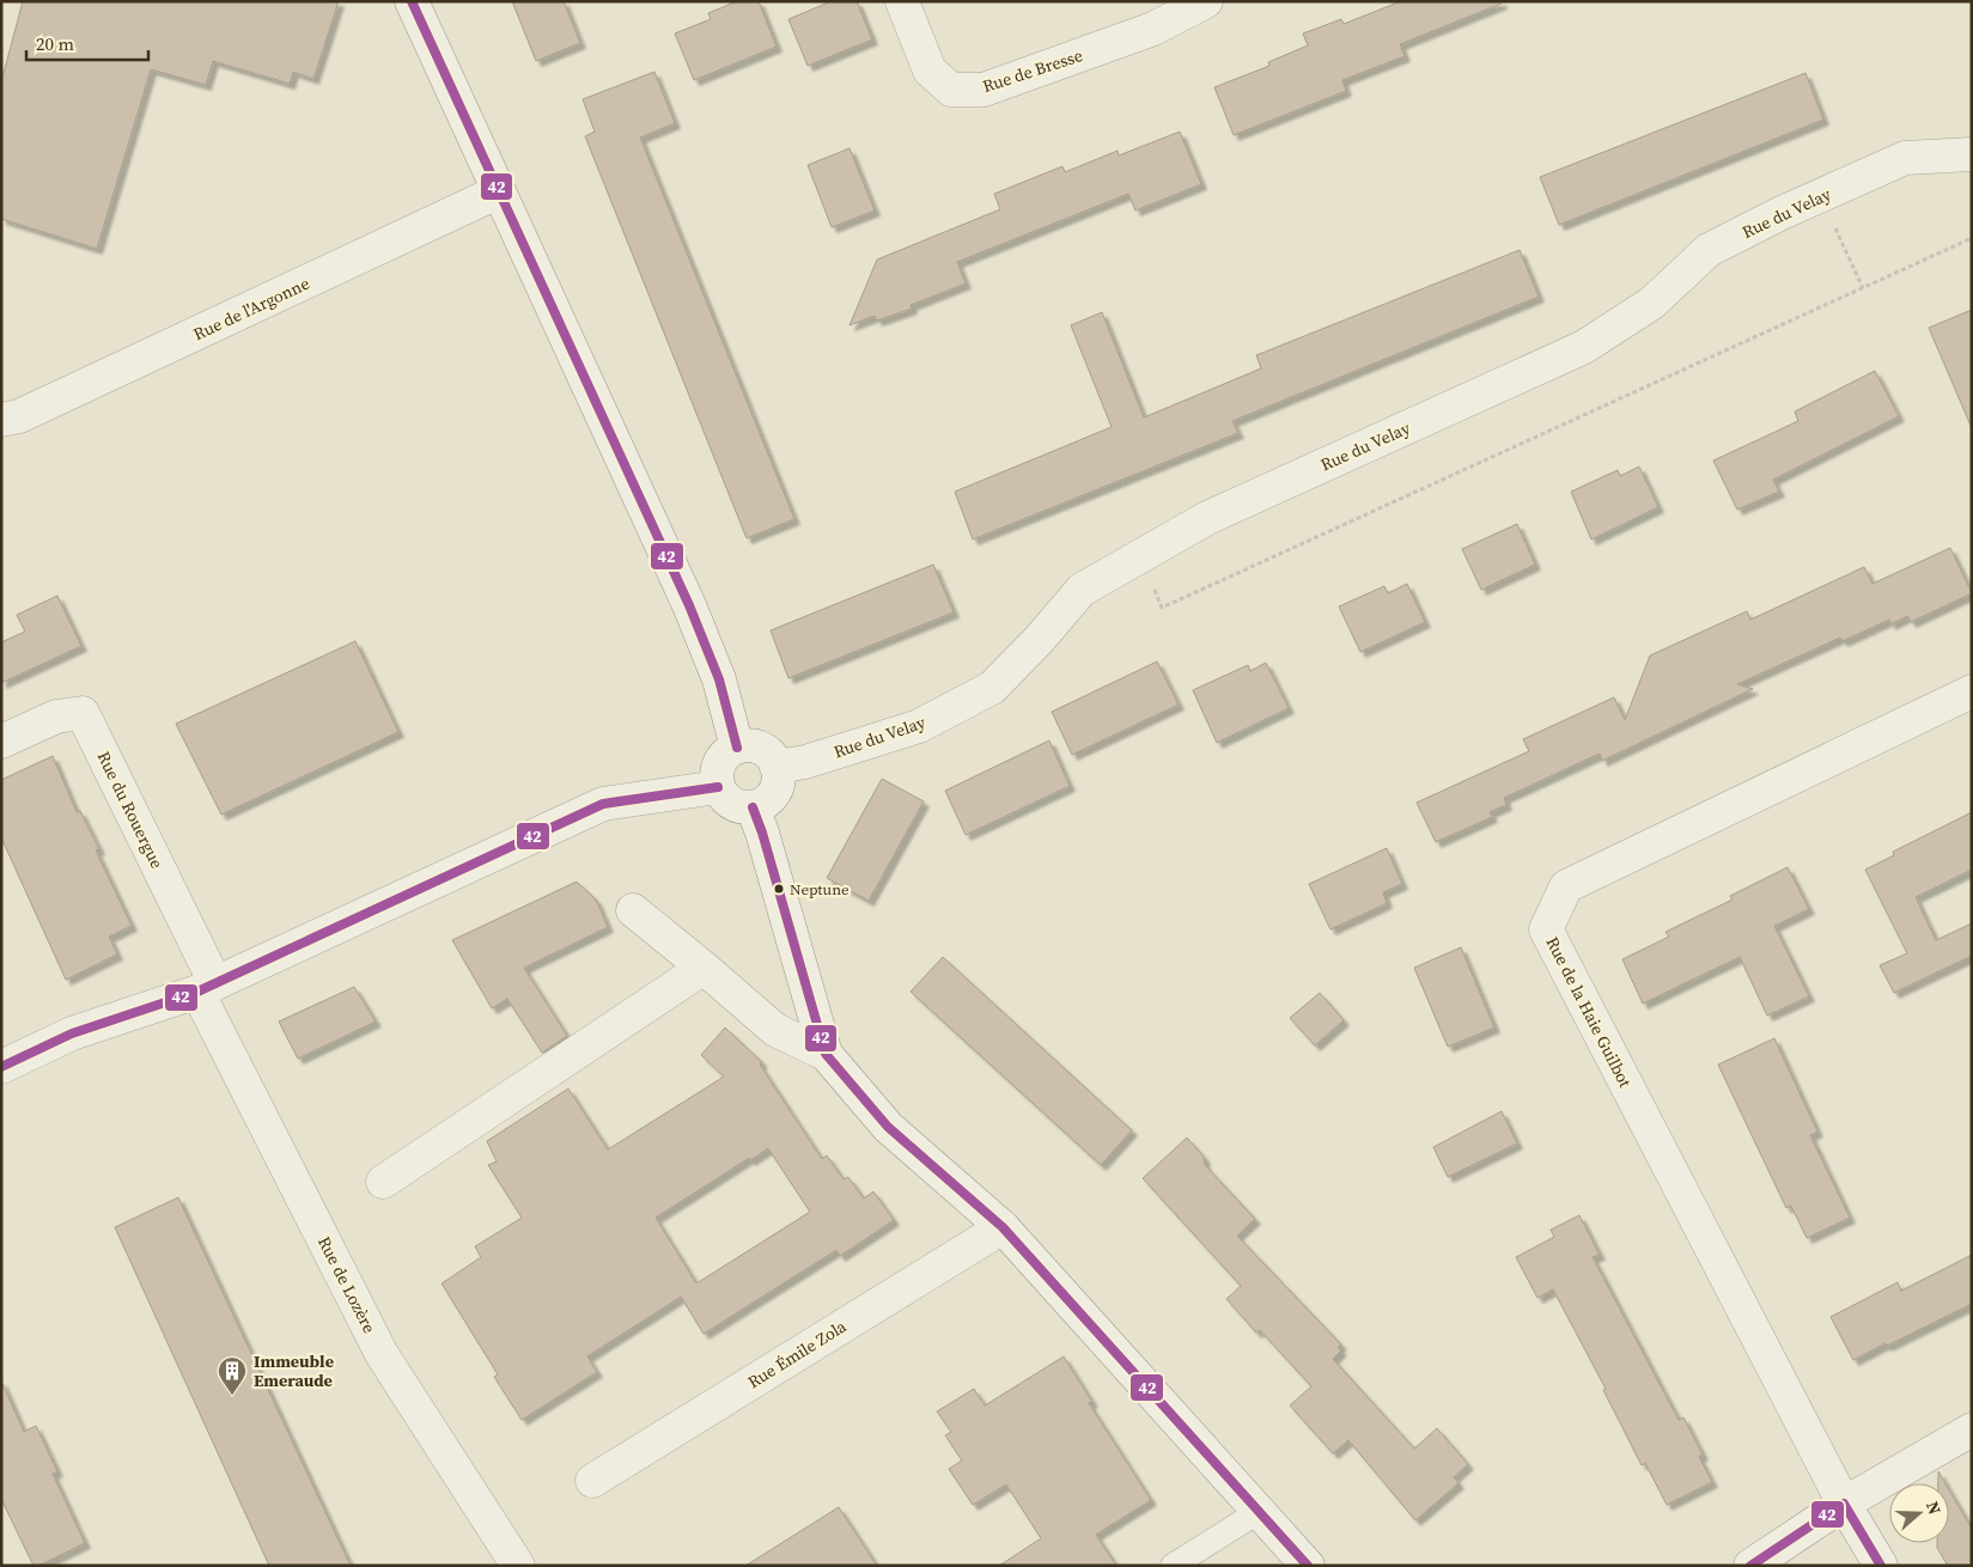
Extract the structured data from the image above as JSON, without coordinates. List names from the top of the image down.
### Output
{
  "streets": {
    "street": [
      "Rue de Bresse",
      "Rue du Velay",
      "Rue de l'Argonne",
      "Rue du Rouergue",
      "Rue de la Haie Guilbot",
      "Rue de Lozère",
      "Rue Émile Zola"
    ]
  },
  "crossings": [
    ["Rue du Rouergue", "Rue de Lozère"]
  ],
  "places": {
    "other": ["Neptune"],
    "building": ["Immeuble Emeraude"]
  },
  "lines": ["transit line 42"],
  "scale_bar": "20 m",
  "north": "right"
}
